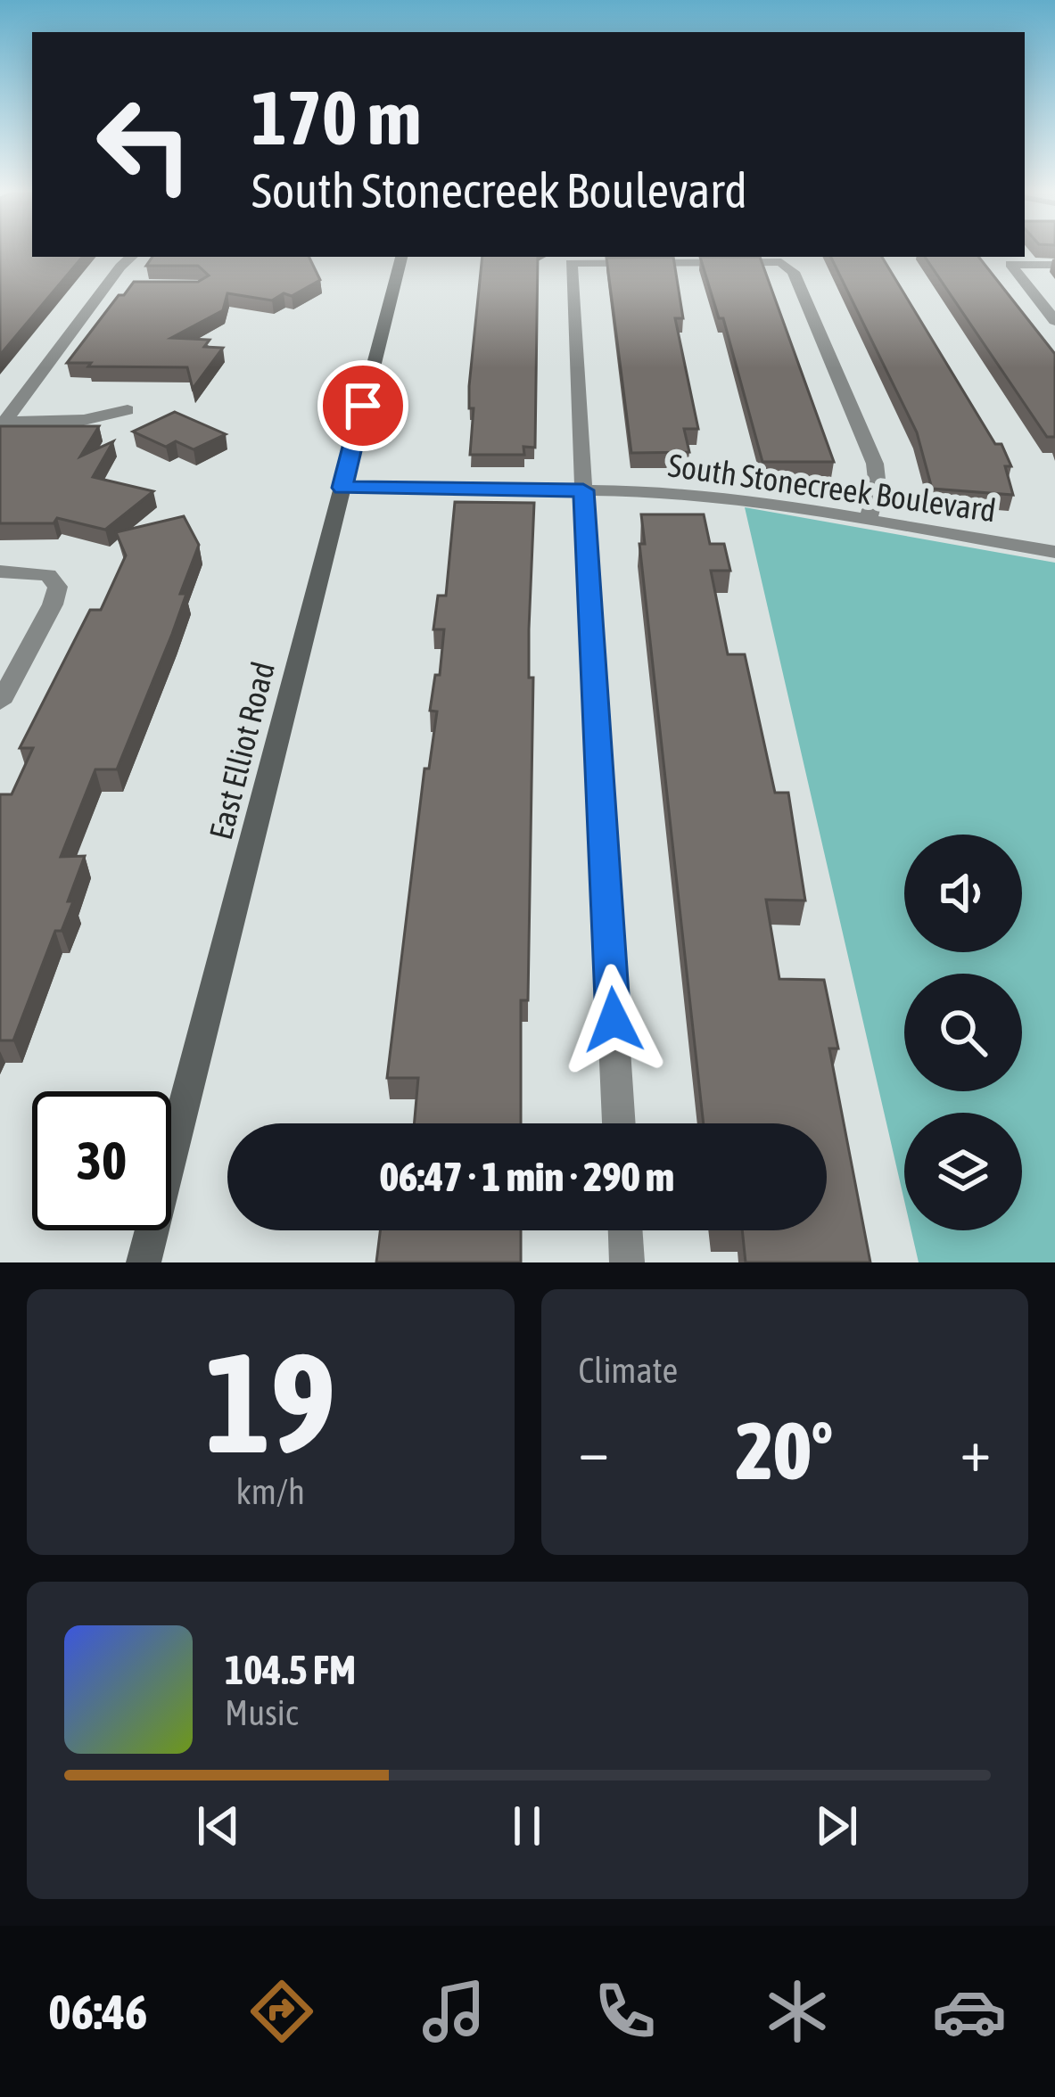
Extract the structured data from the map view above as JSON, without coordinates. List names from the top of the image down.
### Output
{
  "streets": {
    "main road": ["East Elliot Road"],
    "street": ["South Stonecreek Boulevard"]
  },
  "crossings": [
    ["South Stonecreek Boulevard", "East Elliot Road"]
  ],
  "page": {
    "turn": ["170 m", "South Stonecreek Boulevard"],
    "limit": "30",
    "trip": "06:47 · 1 min · 290 m",
    "tile": [
      ["19", "km/h"],
      "Climate"
    ],
    "heat": ["−", "20°", "+"],
    "song": ["104.5 FM", "Music"],
    "tabs": "06:46"
  }
}
